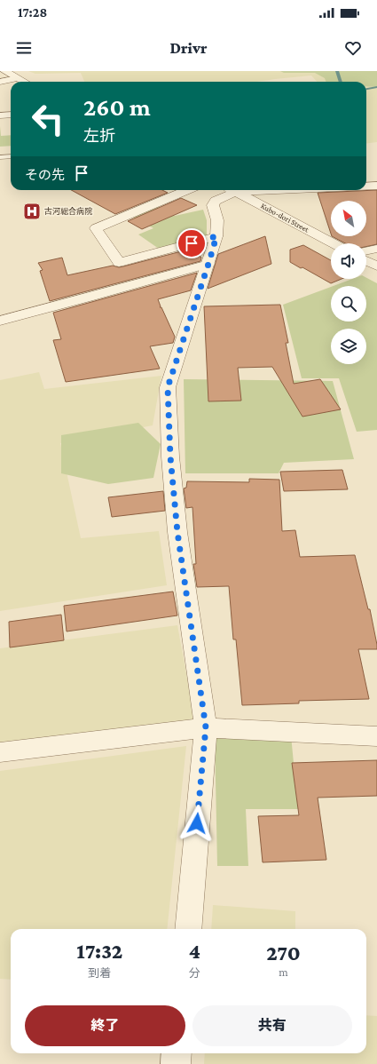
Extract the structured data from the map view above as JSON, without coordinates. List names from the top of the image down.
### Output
{
  "streets": {
    "street": ["Kubo-dori Street"]
  },
  "places": {
    "hospital": ["古河総合病院"]
  },
  "north": "top left",
  "page": {
    "status": "17:28",
    "header": "Drivr",
    "turn": ["260 m", "左折"],
    "then": "その先",
    "eta": [
      "17:32",
      "到着",
      "4",
      "分",
      "270",
      "m"
    ],
    "buttons": ["終了", "共有"]
  }
}
